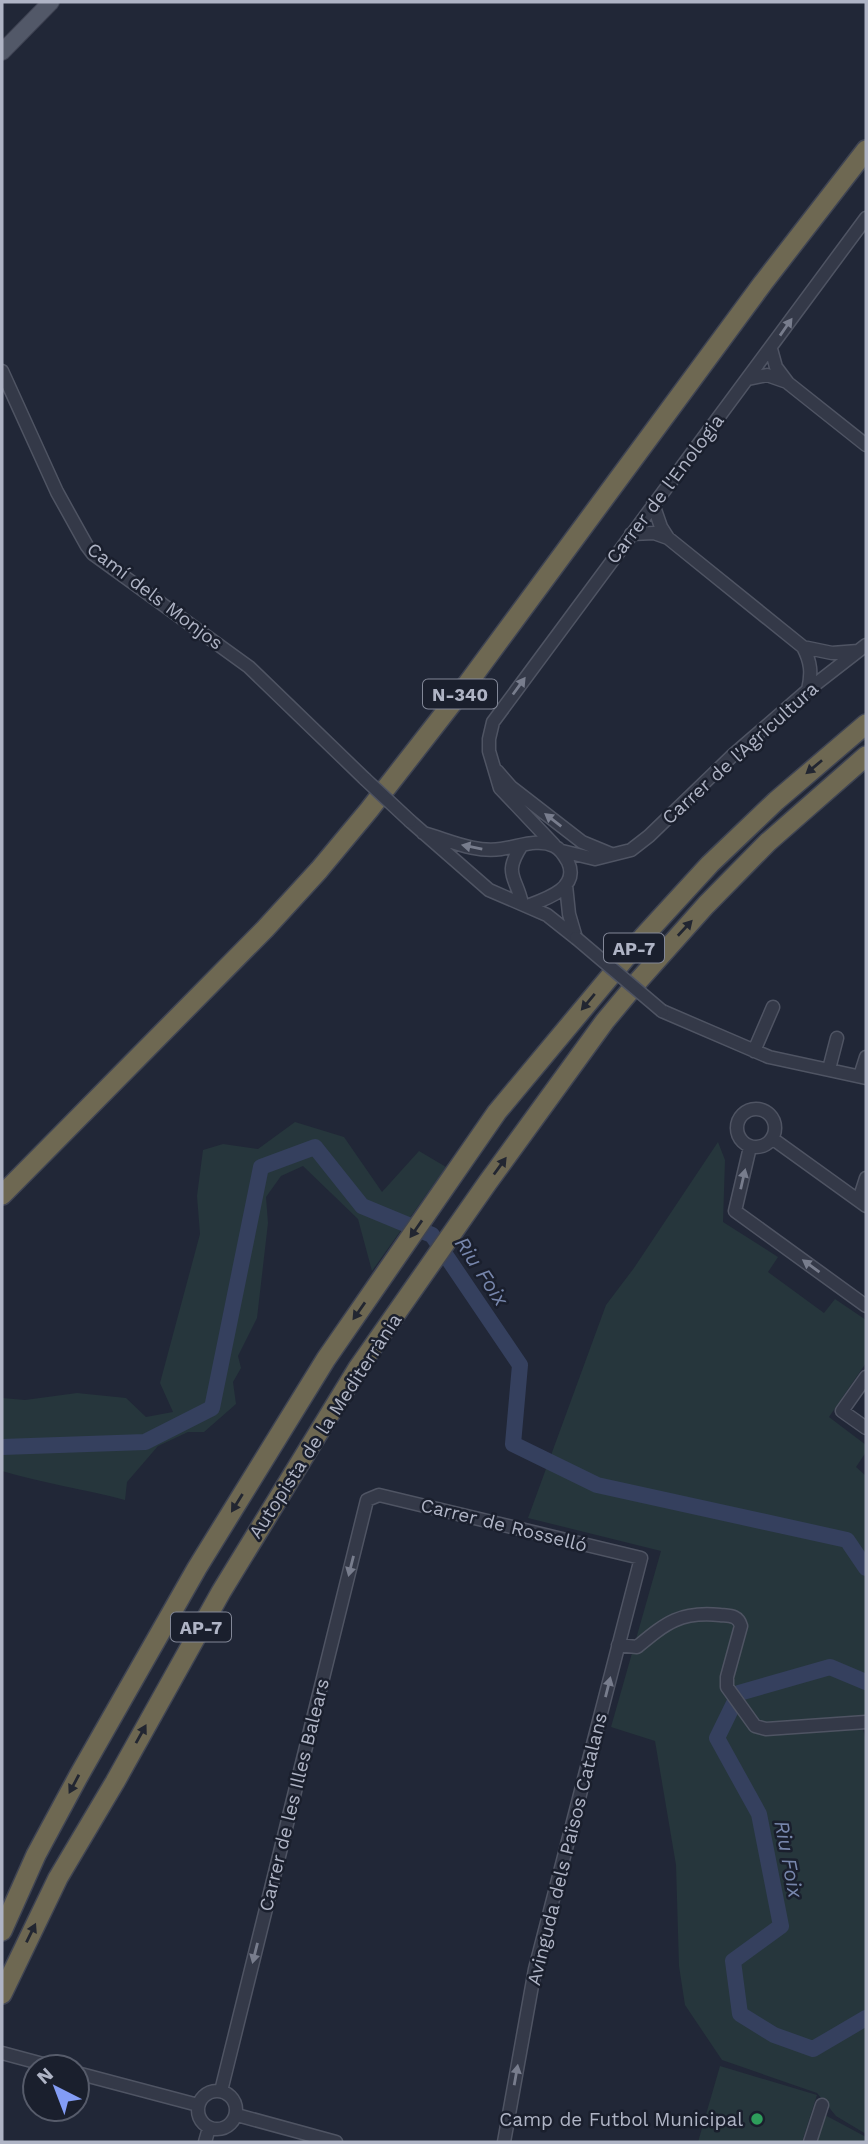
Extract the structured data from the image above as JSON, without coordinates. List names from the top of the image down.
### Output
{
  "streets": {
    "highway": ["N-340", "AP-7", "Autopista de la Mediterrània"],
    "street": [
      "Carrer de l'Enologia",
      "Camí dels Monjos",
      "Carrer de l'Agricultura",
      "Carrer de Rosselló",
      "Carrer de les Illes Balears",
      "Avinguda dels Països Catalans"
    ]
  },
  "crossings": [
    ["Carrer de l'Enologia", "Camí dels Monjos"],
    ["Carrer de Rosselló", "Carrer de les Illes Balears"],
    ["Carrer de Rosselló", "Avinguda dels Països Catalans"]
  ],
  "one_way": ["Carrer de l'Enologia", "Carrer de les Illes Balears", "Avinguda dels Països Catalans"],
  "water": ["Riu Foix"],
  "places": ["Camp de Futbol Municipal"],
  "north": "top left"
}
